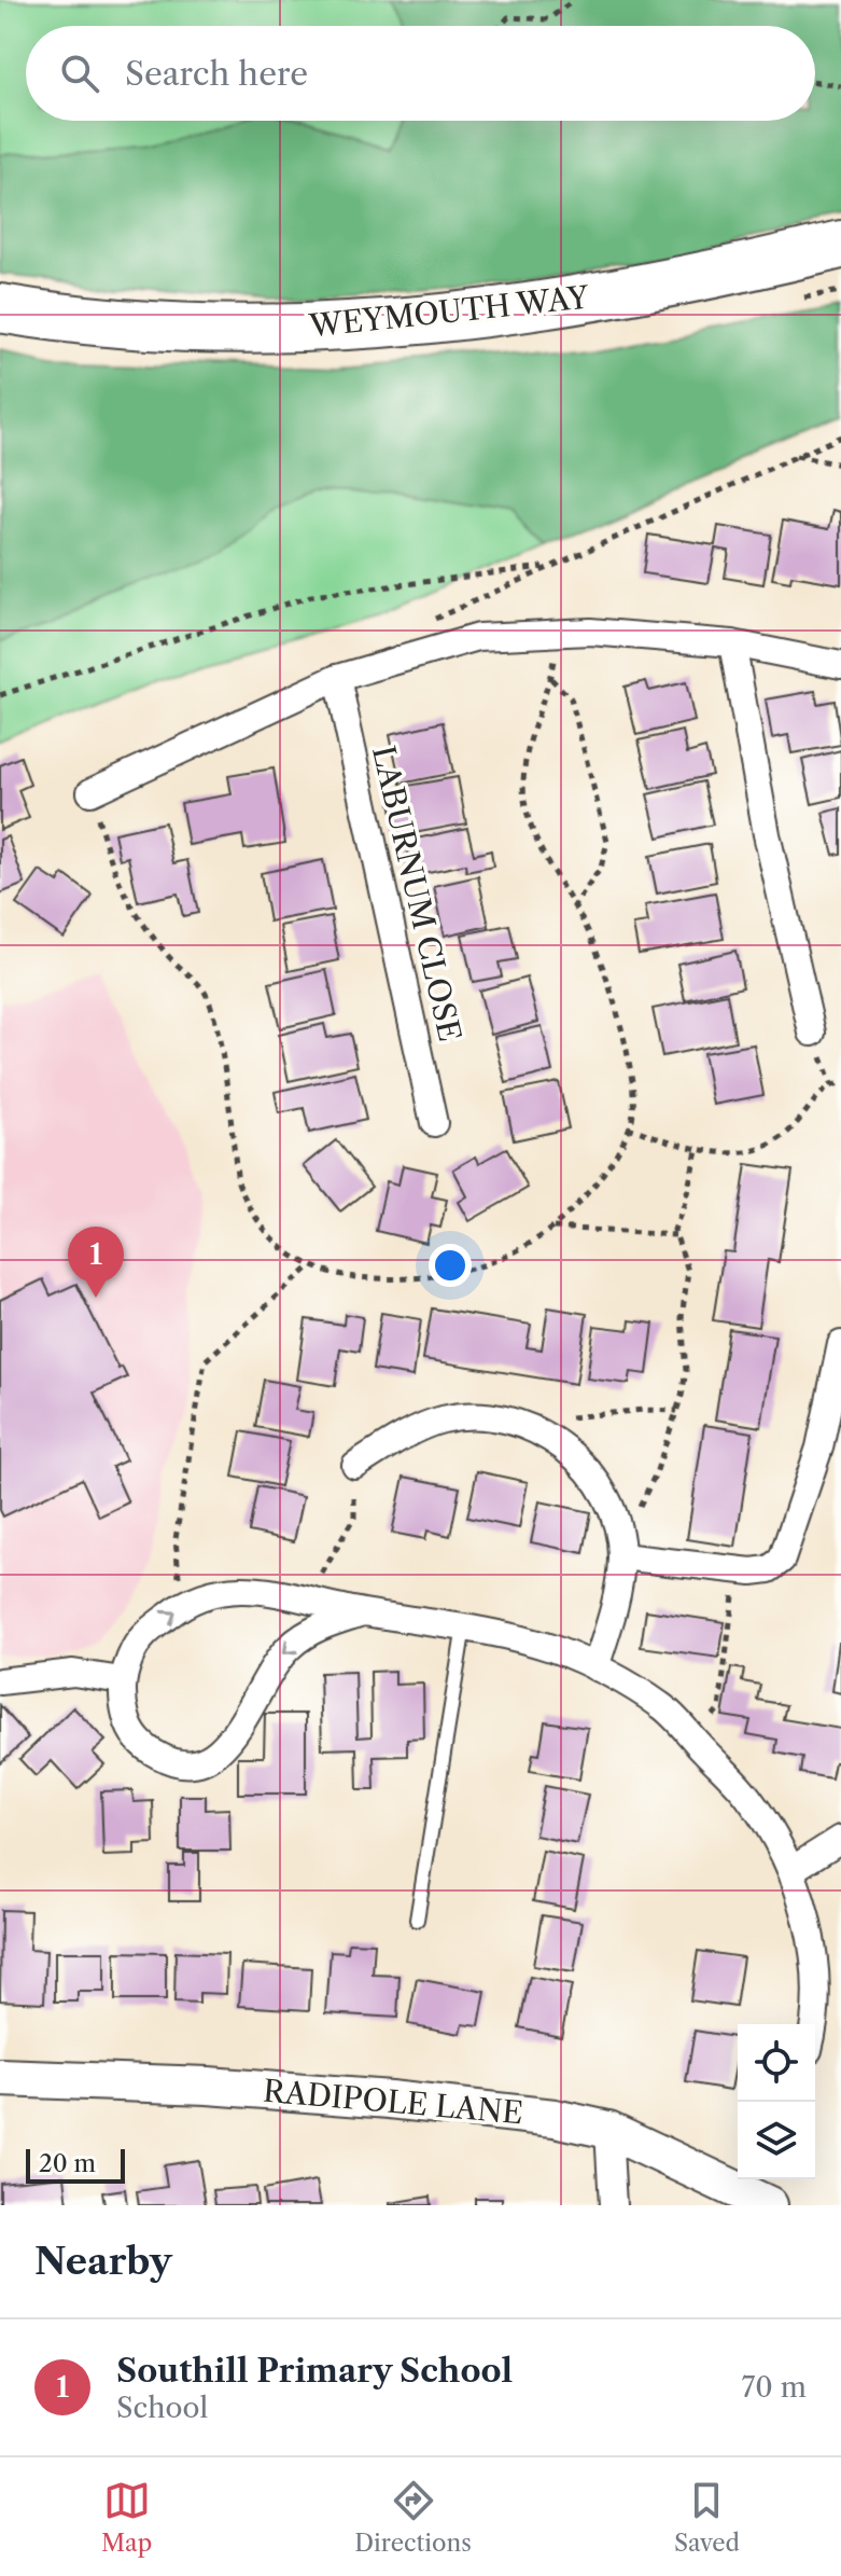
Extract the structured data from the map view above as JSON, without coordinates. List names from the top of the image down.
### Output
{
  "streets": {
    "highway": ["WEYMOUTH WAY"],
    "street": ["LABURNUM CLOSE", "RADIPOLE LANE"]
  },
  "scale_bar": "20 m",
  "page": {
    "search": "Search here",
    "pins": "1",
    "scale": "20 m",
    "heading": "Nearby",
    "list": [
      {
        "mark": "1",
        "name": "Southill Primary School",
        "note": "School",
        "value": "70 m"
      }
    ],
    "nav": ["Map", "Directions", "Saved"]
  }
}
